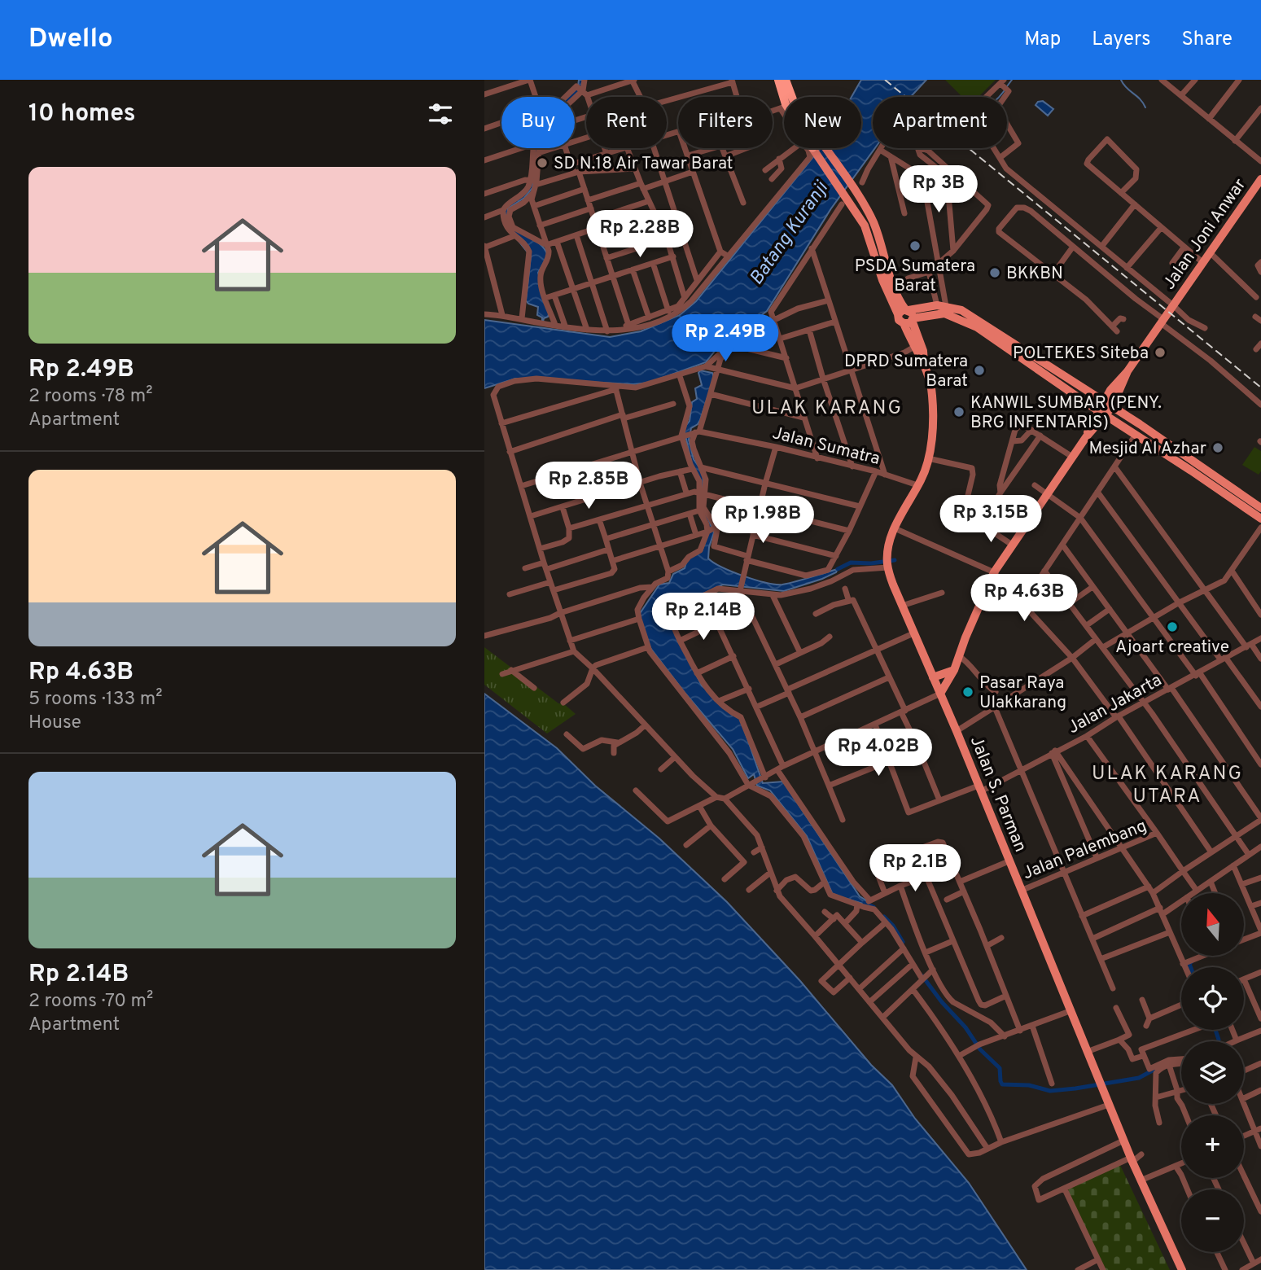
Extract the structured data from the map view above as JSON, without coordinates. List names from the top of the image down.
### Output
{
  "streets": {
    "main road": ["Jalan Joni Anwar", "Jalan S. Parman"],
    "street": ["Jalan Sumatra", "Jalan Jakarta", "Jalan Palembang"]
  },
  "crossings": [
    ["Jalan Sumatra", "Jalan S. Parman"],
    ["Jalan Jakarta", "Jalan S. Parman"],
    ["Jalan S. Parman", "Jalan Palembang"]
  ],
  "districts": ["ULAK KARANG", "ULAK KARANG UTARA"],
  "water": ["Batang Kuranji"],
  "places": [
    "SD N.18 Air Tawar Barat",
    "PSDA Sumatera Barat",
    "BKKBN",
    "POLTEKES Siteba",
    "DPRD Sumatera Barat",
    "KANWIL SUMBAR (PENY. BRG INFENTARIS)",
    "Mesjid Al Azhar",
    "Ajoart creative",
    "Pasar Raya Ulakkarang"
  ],
  "north": "top",
  "page": {
    "header": "Dwello",
    "nav": ["Map", "Layers", "Share"],
    "heading": "10 homes",
    "chip": [
      "Buy",
      "Rent",
      "Filters",
      "New",
      "Apartment"
    ],
    "list": [
      {
        "name": "Rp 2.49B",
        "note": "2 rooms · 78 m² · Apartment"
      },
      {
        "name": "Rp 4.63B",
        "note": "5 rooms · 133 m² · House"
      },
      {
        "name": "Rp 2.14B",
        "note": "2 rooms · 70 m² · Apartment"
      }
    ],
    "price": [
      "Rp 3B",
      "Rp 2.28B",
      "Rp 2.49B",
      "Rp 2.85B",
      "Rp 3.15B",
      "Rp 1.98B",
      "Rp 4.63B",
      "Rp 2.14B",
      "Rp 4.02B",
      "Rp 2.1B"
    ],
    "map_buttons": ["+", "−"]
  }
}
